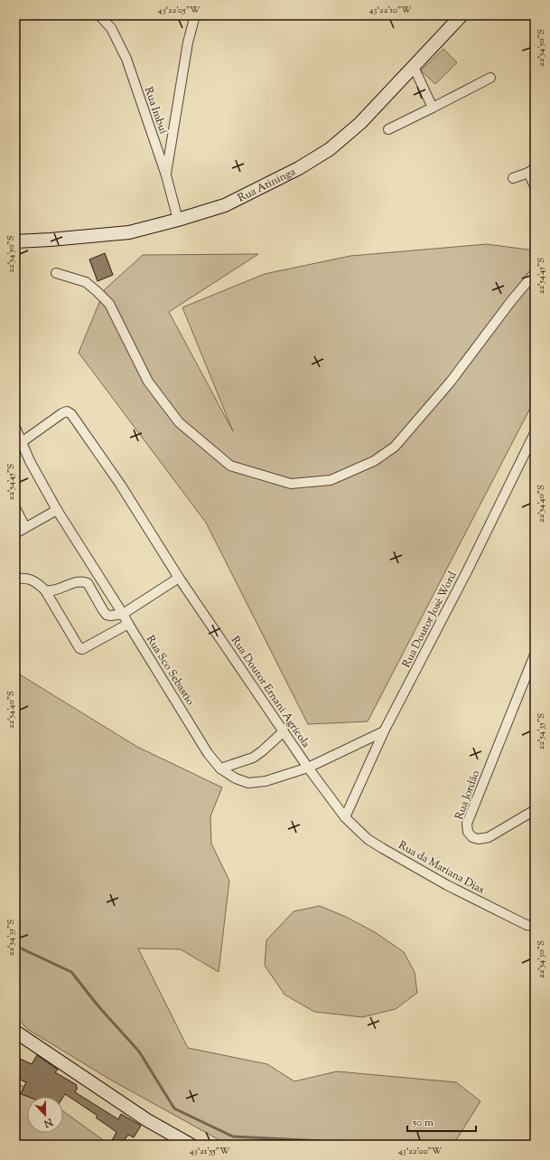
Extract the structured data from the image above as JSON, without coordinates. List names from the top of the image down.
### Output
{
  "streets": {
    "street": [
      "Rua Imbuí",
      "Rua Atininga",
      "Rua Doutor José Word",
      "Rua Sco Sebastio",
      "Rua Doutor Ernani Agrícola",
      "Rua Jordão",
      "Rua da Mariana Dias"
    ]
  },
  "crossings": [
    ["Rua Imbuí", "Rua Atininga"],
    ["Rua Doutor José Word", "Rua Sco Sebastio"],
    ["Rua Doutor José Word", "Rua Doutor Ernani Agrícola"],
    ["Rua Doutor José Word", "Rua da Mariana Dias"],
    ["Rua Sco Sebastio", "Rua Doutor Ernani Agrícola"],
    ["Rua Doutor Ernani Agrícola", "Rua da Mariana Dias"]
  ],
  "scale_bar": "50 m",
  "north": "bottom",
  "coordinates": [
    "43°22'05\"W",
    "43°22'10\"W",
    "22°54'50\"S",
    "22°54'45\"S",
    "22°54'40\"S",
    "22°54'35\"S",
    "22°54'30\"S",
    "43°21'55\"W",
    "43°22'00\"W"
  ]
}
